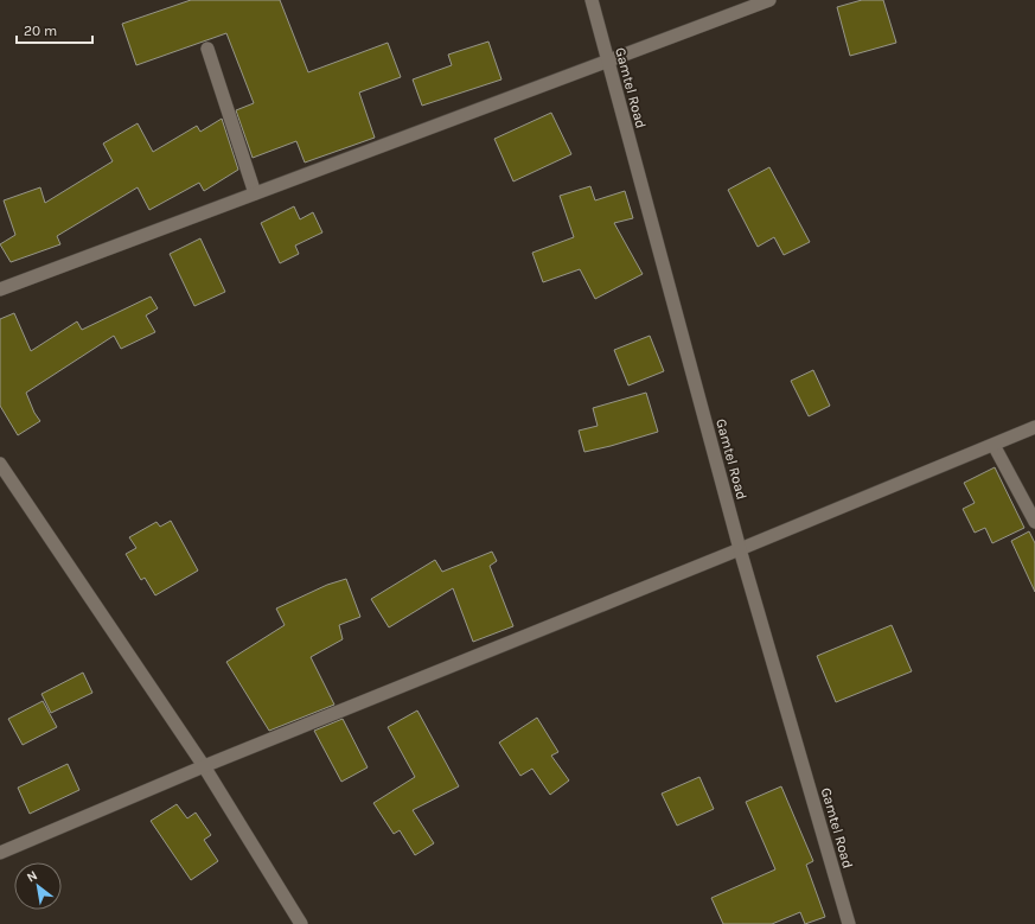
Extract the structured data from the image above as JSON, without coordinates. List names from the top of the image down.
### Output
{
  "streets": {
    "street": ["Gamtel Road"]
  },
  "scale_bar": "20 m",
  "north": "top left"
}
